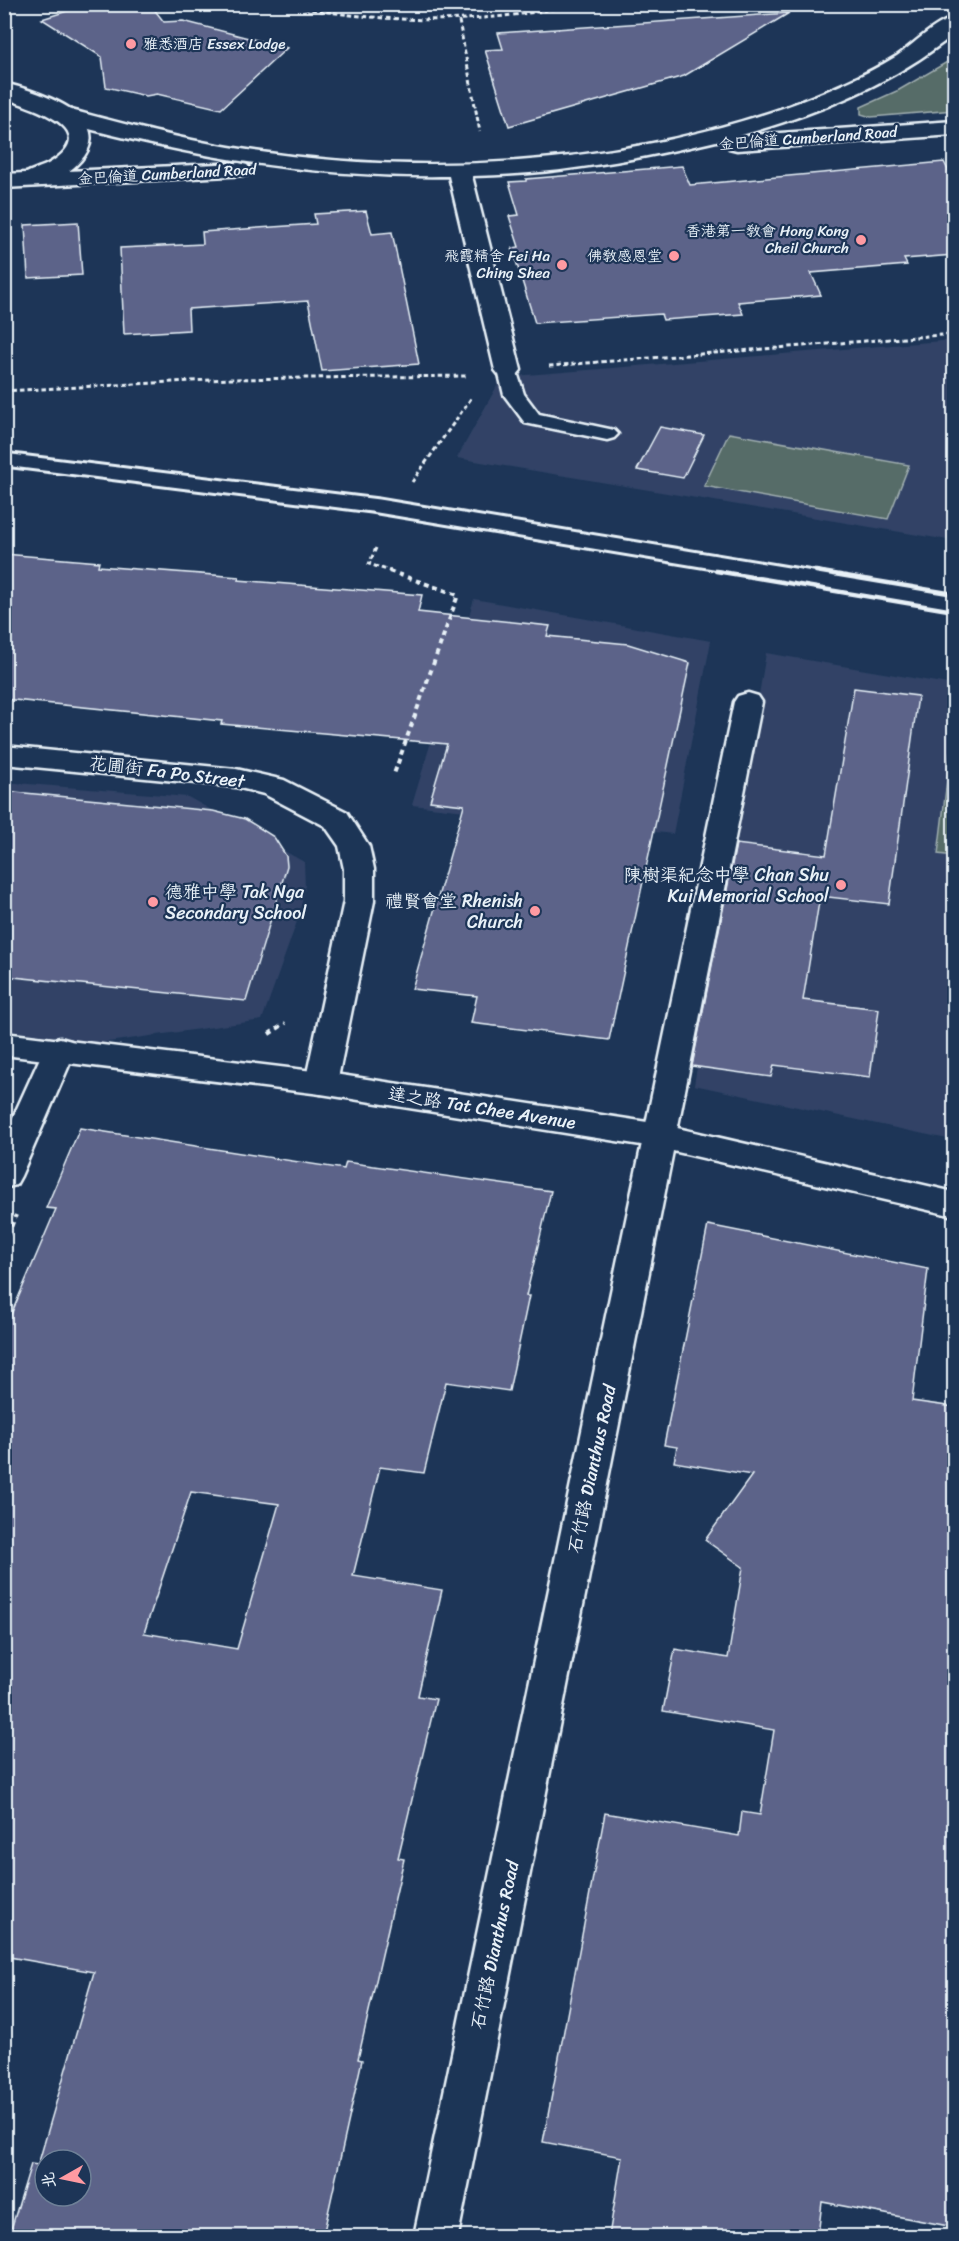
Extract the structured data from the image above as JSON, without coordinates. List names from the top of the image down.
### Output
{
  "streets": {
    "street": [
      "金巴倫道 Cumberland Road",
      "花圃街 Fa Po Street",
      "達之路 Tat Chee Avenue",
      "石竹路 Dianthus Road"
    ]
  },
  "crossings": [
    ["花圃街 Fa Po Street", "達之路 Tat Chee Avenue"],
    ["達之路 Tat Chee Avenue", "石竹路 Dianthus Road"]
  ],
  "places": [
    "雅悉酒店 Essex Lodge",
    "香港第一教會 Hong Kong Cheil Church",
    "佛教感恩堂",
    "飛霞精舍 Fei Ha Ching Shea",
    "陳樹渠紀念中學 Chan Shu Kui Memorial School",
    "德雅中學 Tak Nga Secondary School",
    "禮賢會堂 Rhenish Church"
  ],
  "north": "left"
}
